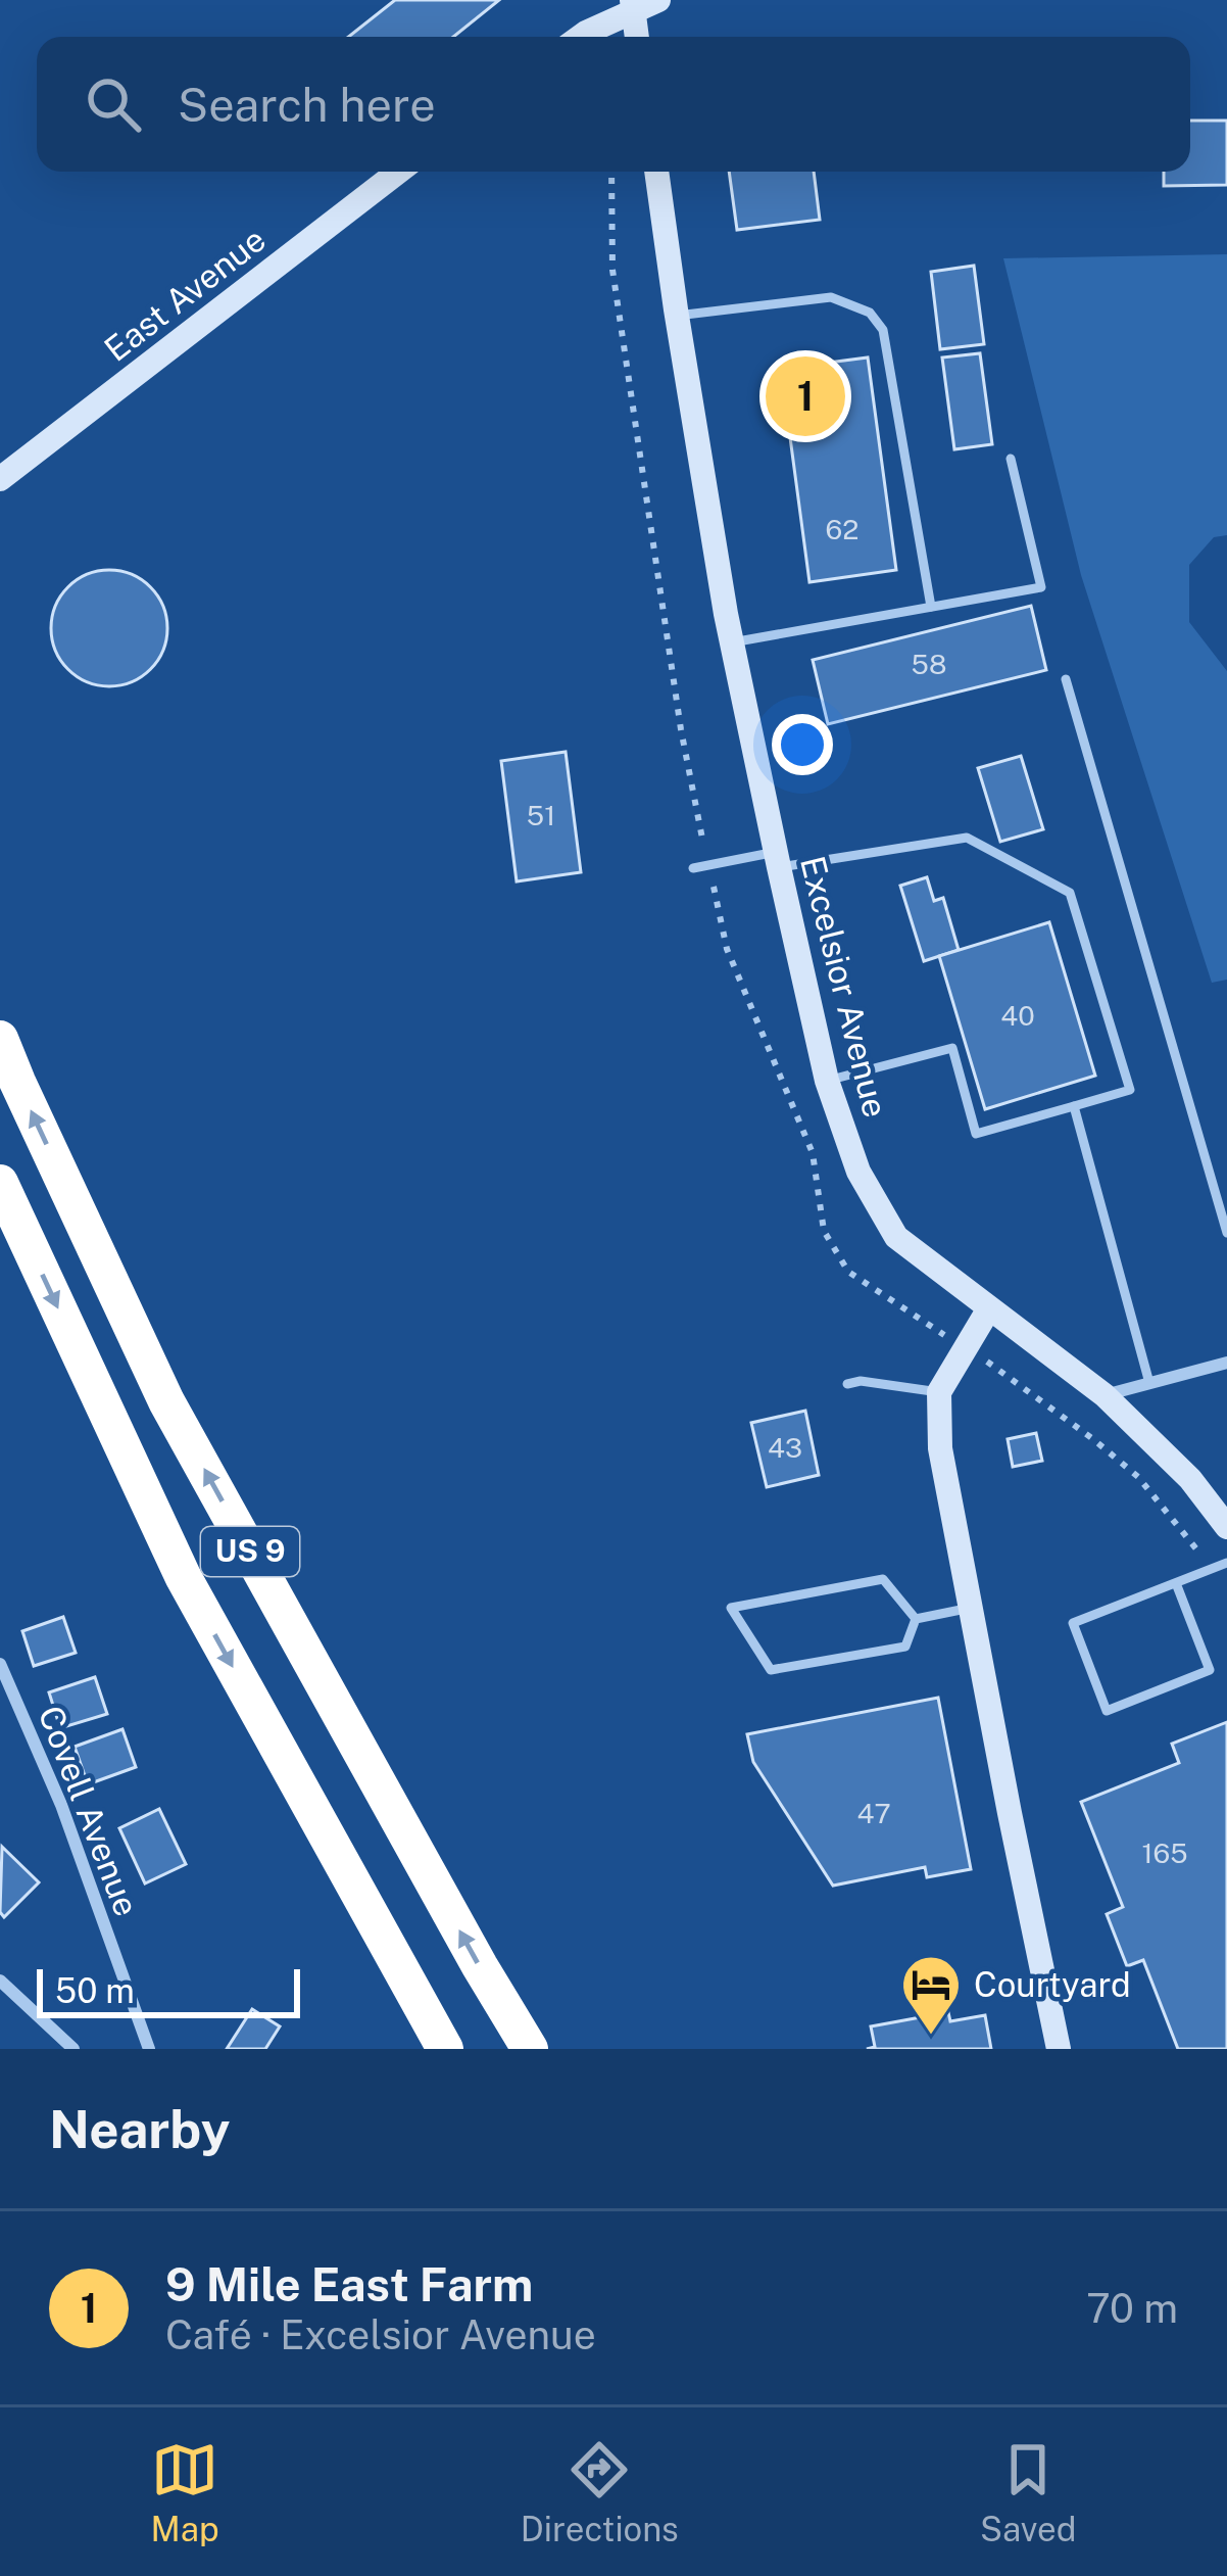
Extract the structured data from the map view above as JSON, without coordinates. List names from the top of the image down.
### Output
{
  "streets": {
    "highway": ["US 9"],
    "street": ["East Avenue", "Excelsior Avenue", "Covell Avenue"]
  },
  "places": {
    "hotel": ["Courtyard"]
  },
  "house_numbers": [
    "62",
    "58",
    "51",
    "40",
    "43",
    "47",
    "165"
  ],
  "scale_bar": "50 m",
  "page": {
    "search": "Search here",
    "pins": "1",
    "scale": "50 m",
    "heading": "Nearby",
    "list": [
      {
        "mark": "1",
        "name": "9 Mile East Farm",
        "note": "Café · Excelsior Avenue",
        "value": "70 m"
      }
    ],
    "nav": ["Map", "Directions", "Saved"]
  }
}
